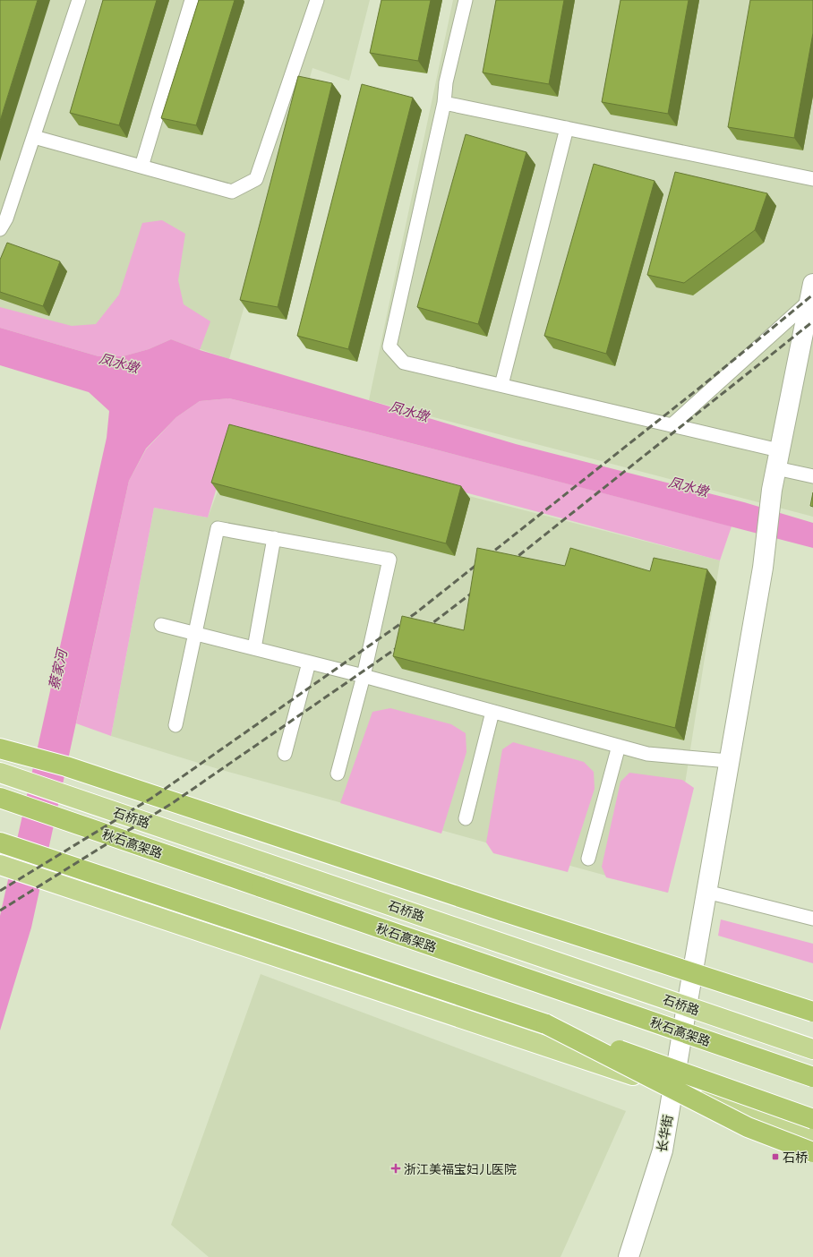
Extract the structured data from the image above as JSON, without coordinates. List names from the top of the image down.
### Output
{
  "streets": {
    "highway": ["秋石高架路"],
    "main road": ["石桥路"],
    "street": ["长华街"]
  },
  "crossings": [
    ["石桥路", "长华街"]
  ],
  "water": ["凤水墩", "蔡家河"],
  "places": {
    "transit": ["石桥"],
    "health": ["浙江美福宝妇儿医院"]
  }
}
